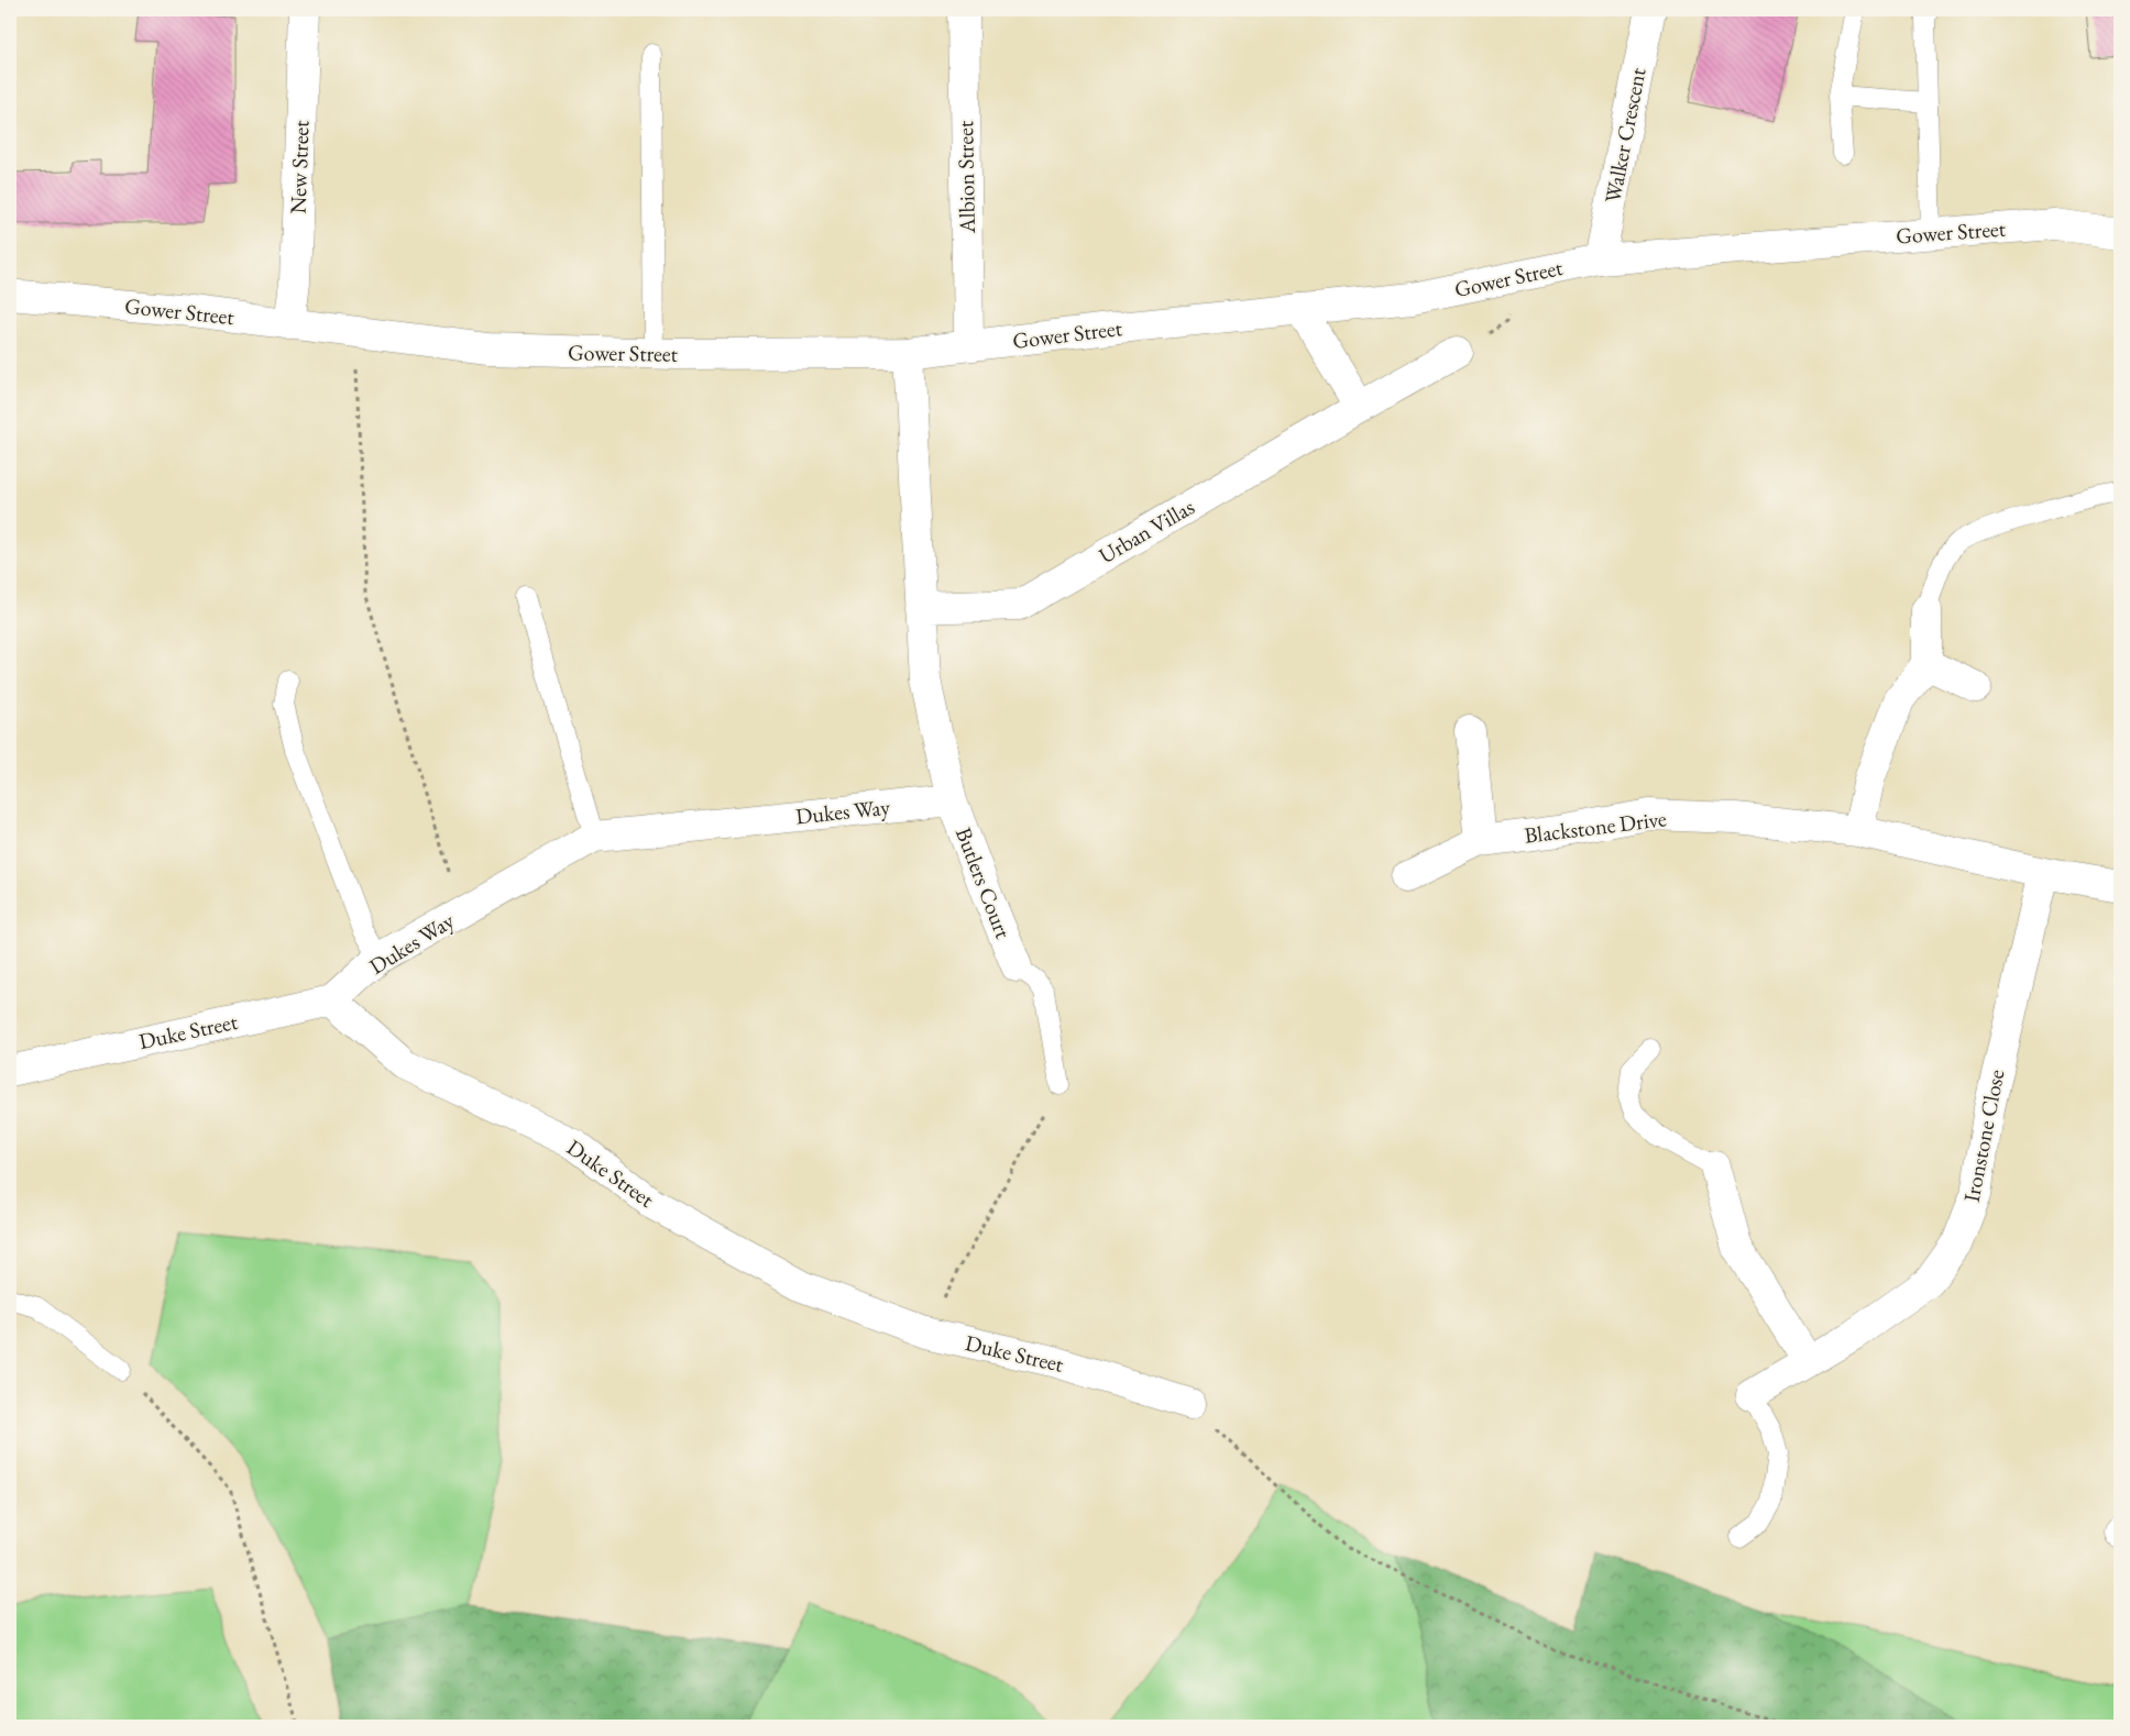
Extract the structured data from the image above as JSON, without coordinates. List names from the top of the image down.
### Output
{
  "streets": {
    "street": [
      "Walker Crescent",
      "New Street",
      "Albion Street",
      "Gower Street",
      "Urban Villas",
      "Dukes Way",
      "Blackstone Drive",
      "Butlers Court",
      "Duke Street",
      "Ironstone Close"
    ]
  },
  "crossings": [
    ["Walker Crescent", "Gower Street"],
    ["New Street", "Gower Street"],
    ["Albion Street", "Gower Street"],
    ["Dukes Way", "Butlers Court"],
    ["Dukes Way", "Duke Street"],
    ["Blackstone Drive", "Ironstone Close"]
  ]
}
